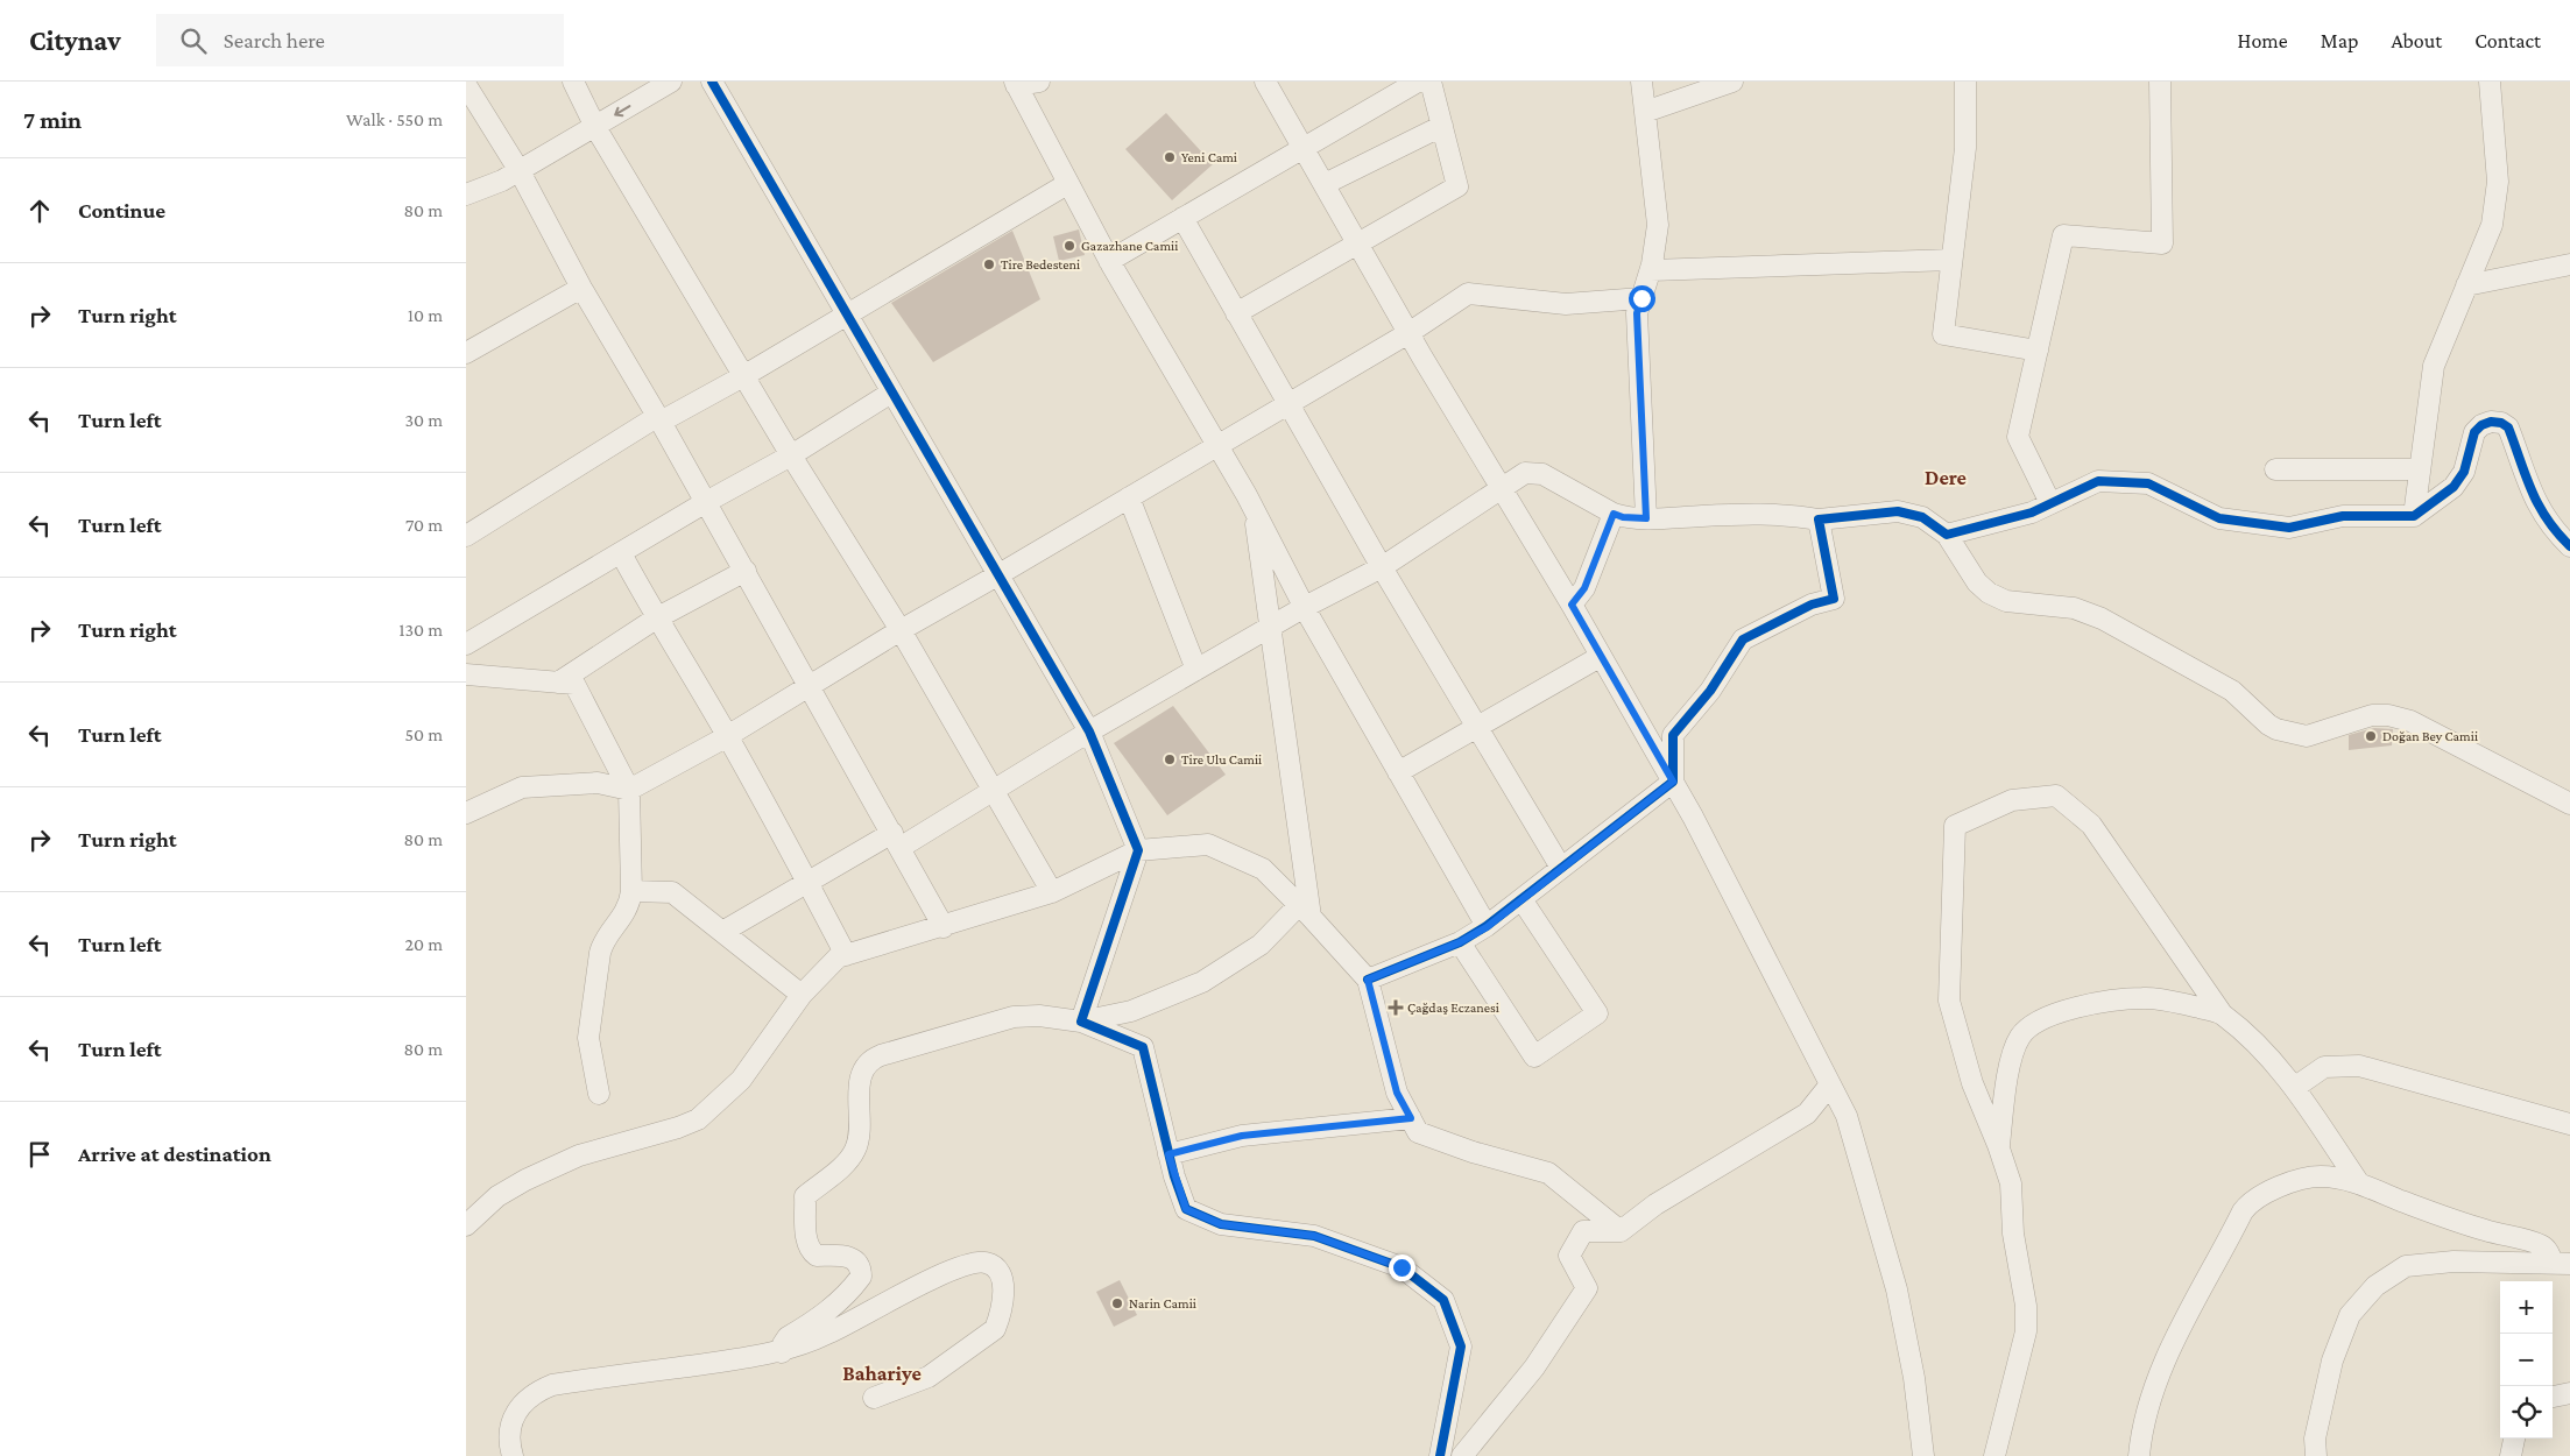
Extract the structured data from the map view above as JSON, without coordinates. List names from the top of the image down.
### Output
{
  "districts": ["Dere", "Bahariye"],
  "places": {
    "other": [
      "Yeni Cami",
      "Gazazhane Camii",
      "Tire Bedesteni",
      "Doğan Bey Camii",
      "Tire Ulu Camii",
      "Narin Camii"
    ],
    "health": ["Çağdaş Eczanesi"]
  },
  "page": {
    "header": "Citynav",
    "search": "Search here",
    "nav": [
      "Home",
      "Map",
      "About",
      "Contact"
    ],
    "heading": ["7 min", "Walk · 550 m"],
    "list": [
      ["Continue", "80 m"],
      ["Turn right", "10 m"],
      ["Turn left", "30 m"],
      ["Turn left", "70 m"],
      ["Turn right", "130 m"],
      ["Turn left", "50 m"],
      ["Turn right", "80 m"],
      ["Turn left", "20 m"],
      ["Turn left", "80 m"],
      "Arrive at destination"
    ],
    "map_buttons": ["+", "−"]
  }
}
